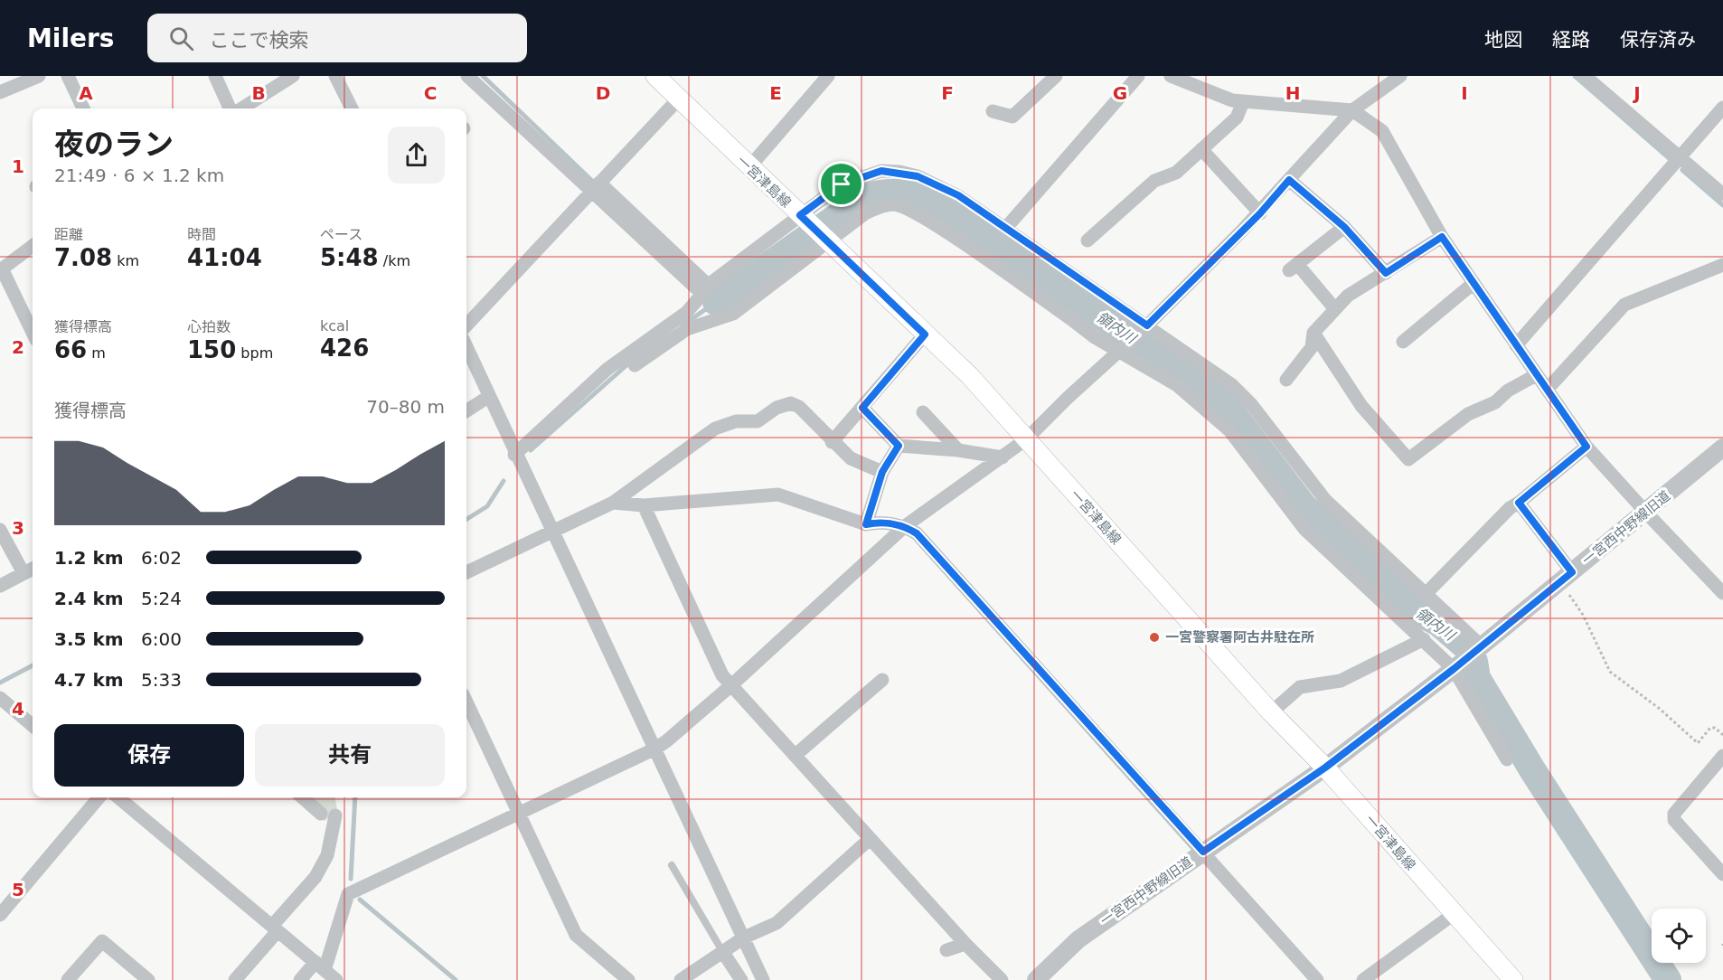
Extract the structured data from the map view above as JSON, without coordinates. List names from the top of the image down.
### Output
{
  "streets": {
    "main road": ["一宮津島線"],
    "street": ["一宮西中野線旧道"]
  },
  "crossings": [
    ["一宮津島線", "一宮西中野線旧道"]
  ],
  "water": ["領内川"],
  "places": ["一宮警察署阿古井駐在所"],
  "page": {
    "header": "Milers",
    "search": "ここで検索",
    "nav": ["地図", "経路", "保存済み"],
    "heading": ["夜のラン", "21:49 · 6 × 1.2 km"],
    "stats": [
      ["距離", "7.08 km"],
      ["時間", "41:04"],
      ["ペース", "5:48 /km"],
      ["獲得標高", "66 m"],
      ["心拍数", "150 bpm"],
      ["kcal", "426"]
    ],
    "chart": ["獲得標高", "70–80 m"],
    "list": [
      {
        "name": "1.2 km",
        "note": "6:02"
      },
      {
        "name": "2.4 km",
        "note": "5:24"
      },
      {
        "name": "3.5 km",
        "note": "6:00"
      },
      {
        "name": "4.7 km",
        "note": "5:33"
      }
    ],
    "buttons": ["保存", "共有"]
  },
  "grid": {
    "columns": [
      "A",
      "B",
      "C",
      "D",
      "E",
      "F",
      "G",
      "H",
      "I",
      "J"
    ],
    "rows": [
      "1",
      "2",
      "3",
      "4",
      "5"
    ]
  }
}
